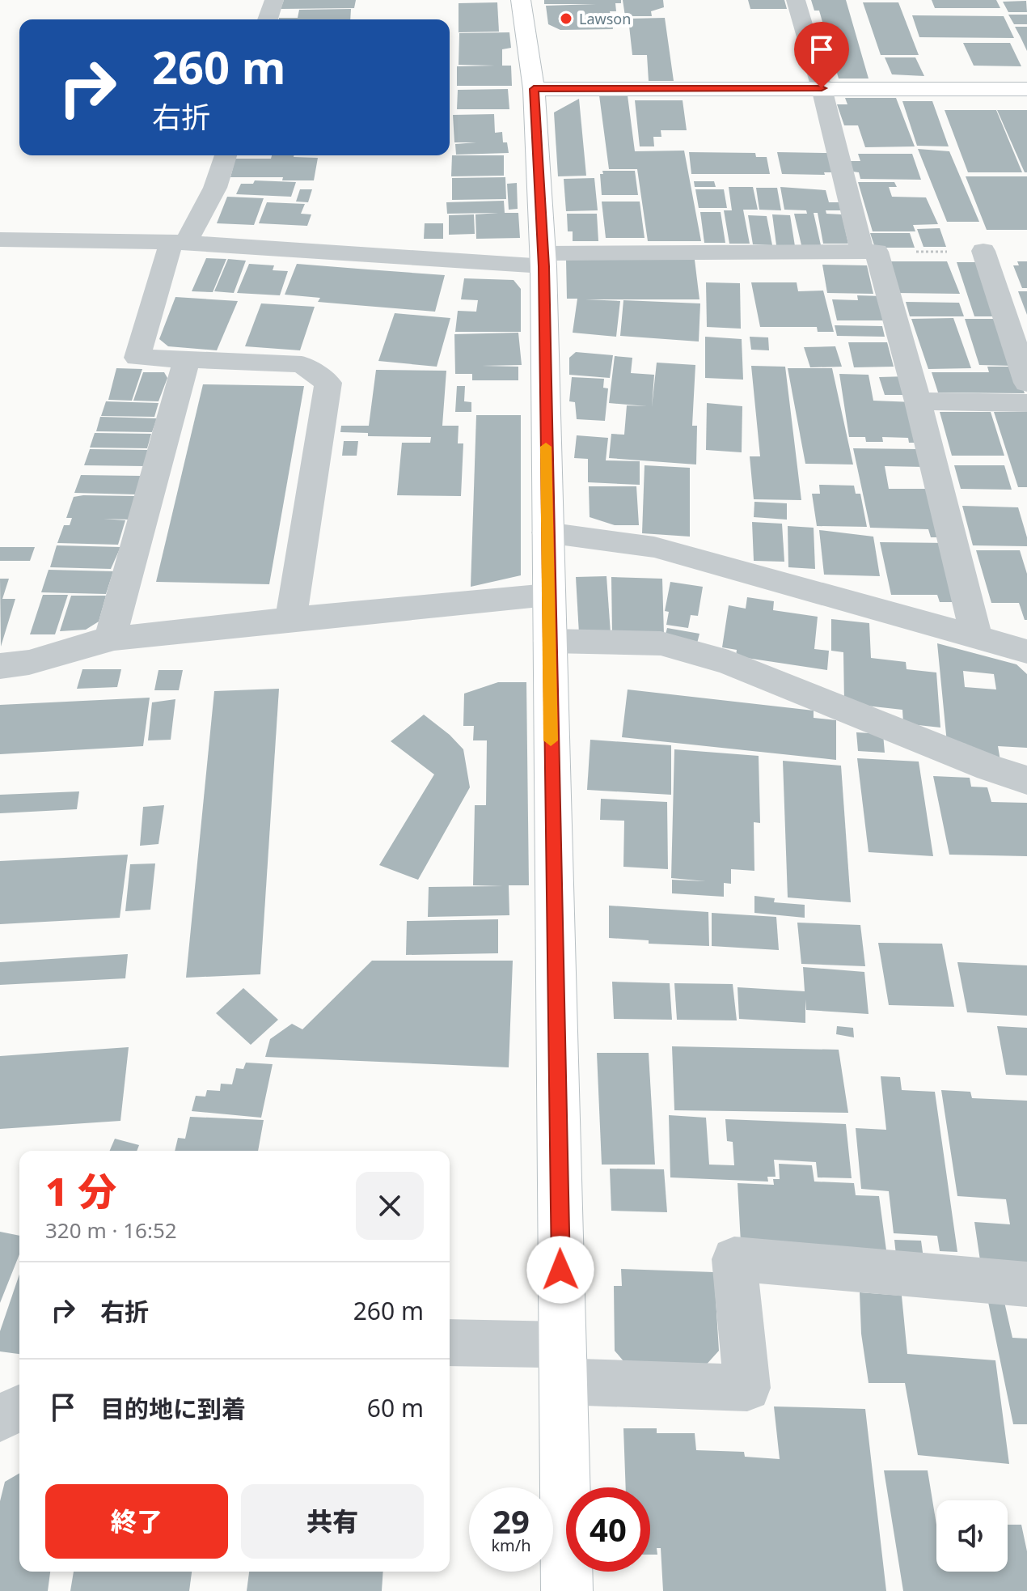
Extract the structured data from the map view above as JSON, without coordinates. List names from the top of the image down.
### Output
{
  "places": ["Lawson"],
  "page": {
    "turn": ["260 m", "右折"],
    "heading": ["1 分", "320 m · 16:52"],
    "list": [
      {
        "name": "右折",
        "value": "260 m"
      },
      {
        "name": "目的地に到着",
        "value": "60 m"
      }
    ],
    "buttons": ["終了", "共有"],
    "speed": "29 km/h",
    "limit": "40"
  }
}
